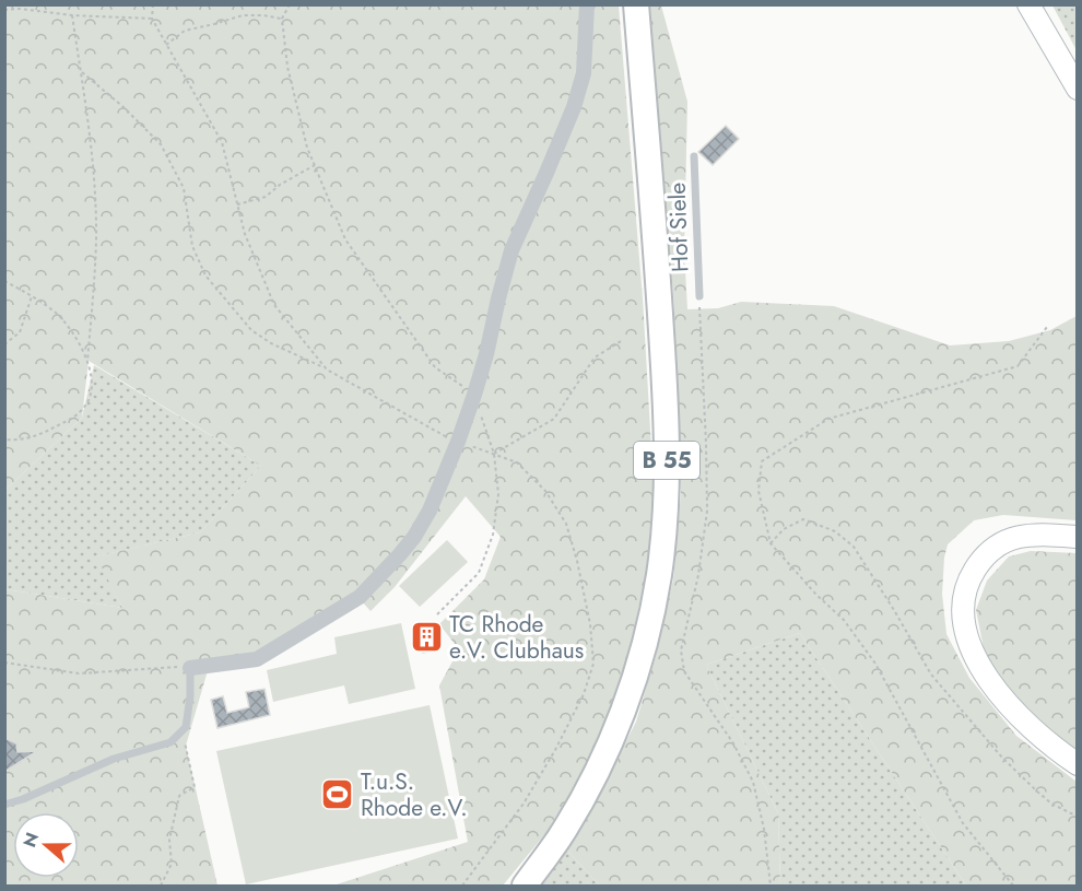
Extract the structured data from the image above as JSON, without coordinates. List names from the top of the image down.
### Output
{
  "streets": {
    "main road": ["B 55"],
    "lane": ["Hof Siele"]
  },
  "places": {
    "building": ["TC Rhode e.V. Clubhaus"],
    "sports": ["T.u.S. Rhode e.V."]
  },
  "north": "left"
}
